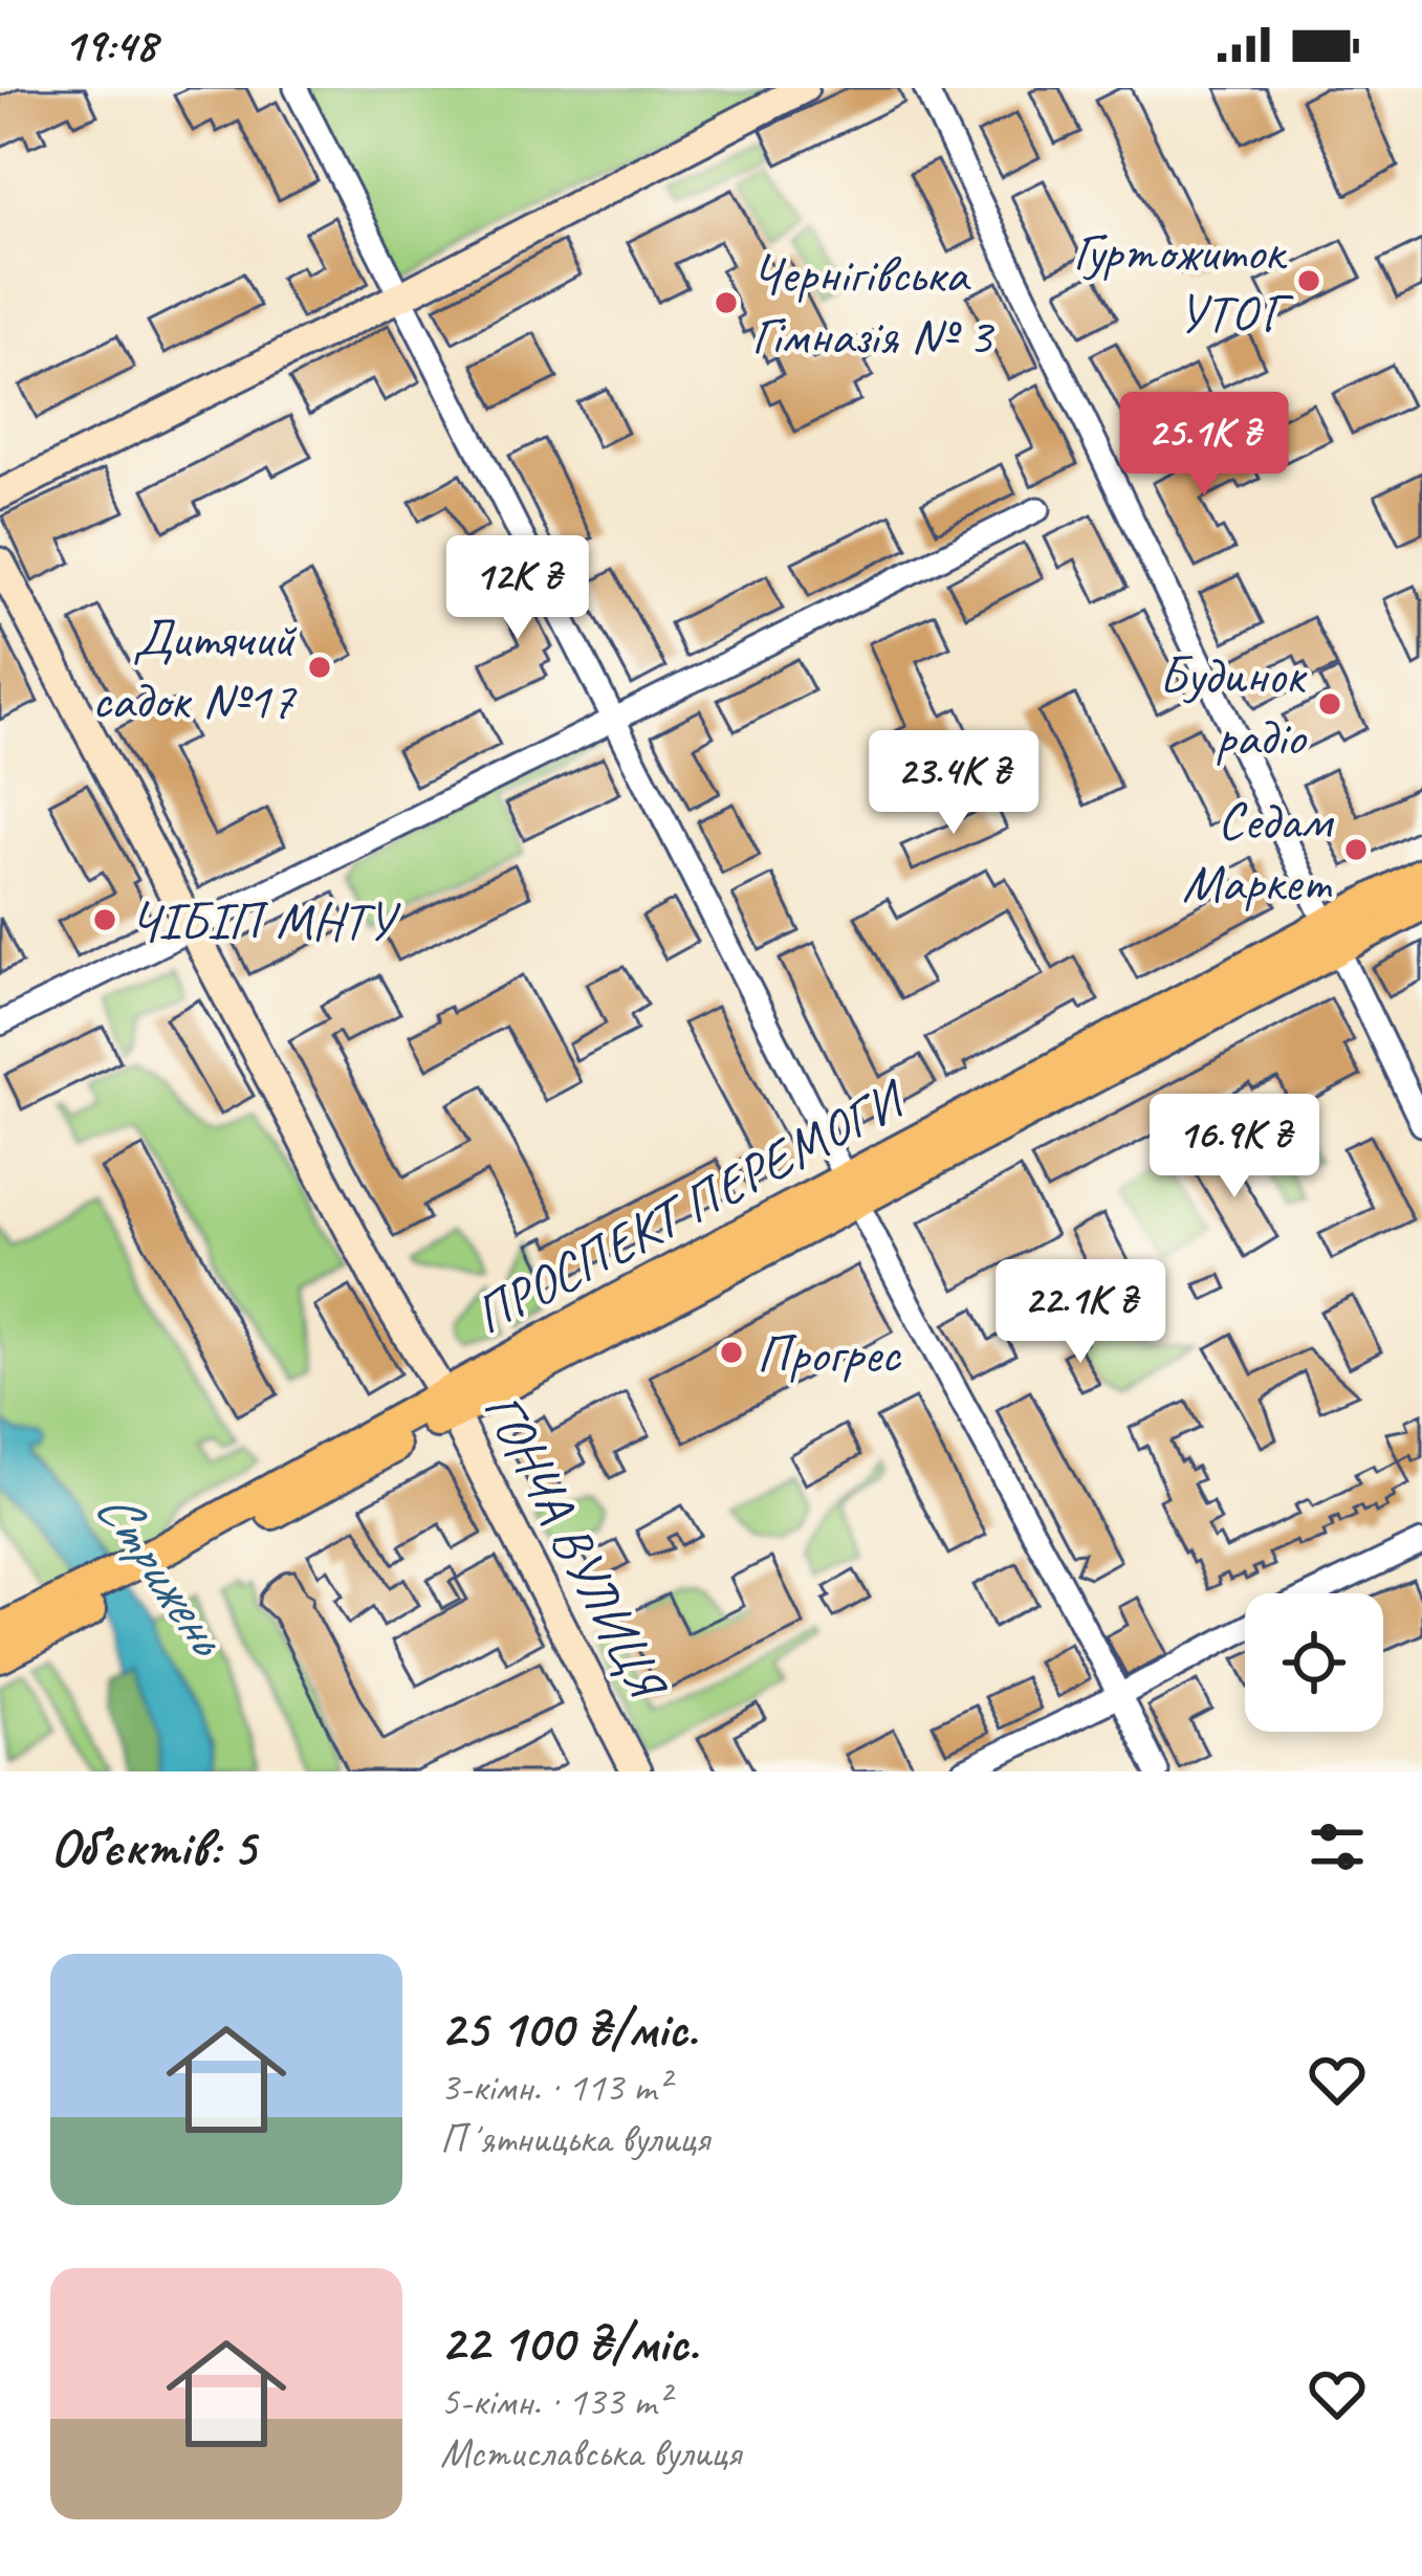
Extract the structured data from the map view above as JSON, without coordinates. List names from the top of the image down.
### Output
{
  "streets": {
    "main road": ["ПРОСПЕКТ ПЕРЕМОГИ"],
    "street": ["ГОНЧА ВУЛИЦЯ"]
  },
  "crossings": [
    ["ПРОСПЕКТ ПЕРЕМОГИ", "ГОНЧА ВУЛИЦЯ"]
  ],
  "water": ["Стрижень"],
  "places": [
    "Гуртожиток УТОГ",
    "Чернігівська Гімназія № 3",
    "Дитячий садок №17",
    "Будинок радіо",
    "Седам Маркет",
    "ЧІБІП МНТУ",
    "Прогрес"
  ],
  "page": {
    "status": "19:48",
    "price": [
      "25.1K ₴",
      "12K ₴",
      "23.4K ₴",
      "16.9K ₴",
      "22.1K ₴"
    ],
    "heading": "Об’єктів: 5",
    "list": [
      {
        "name": "25 100 ₴/міс.",
        "note": "3-кімн. · 113 m² · Пʼятницька вулиця"
      },
      {
        "name": "22 100 ₴/міс.",
        "note": "5-кімн. · 133 m² · Мстиславська вулиця"
      }
    ]
  }
}
